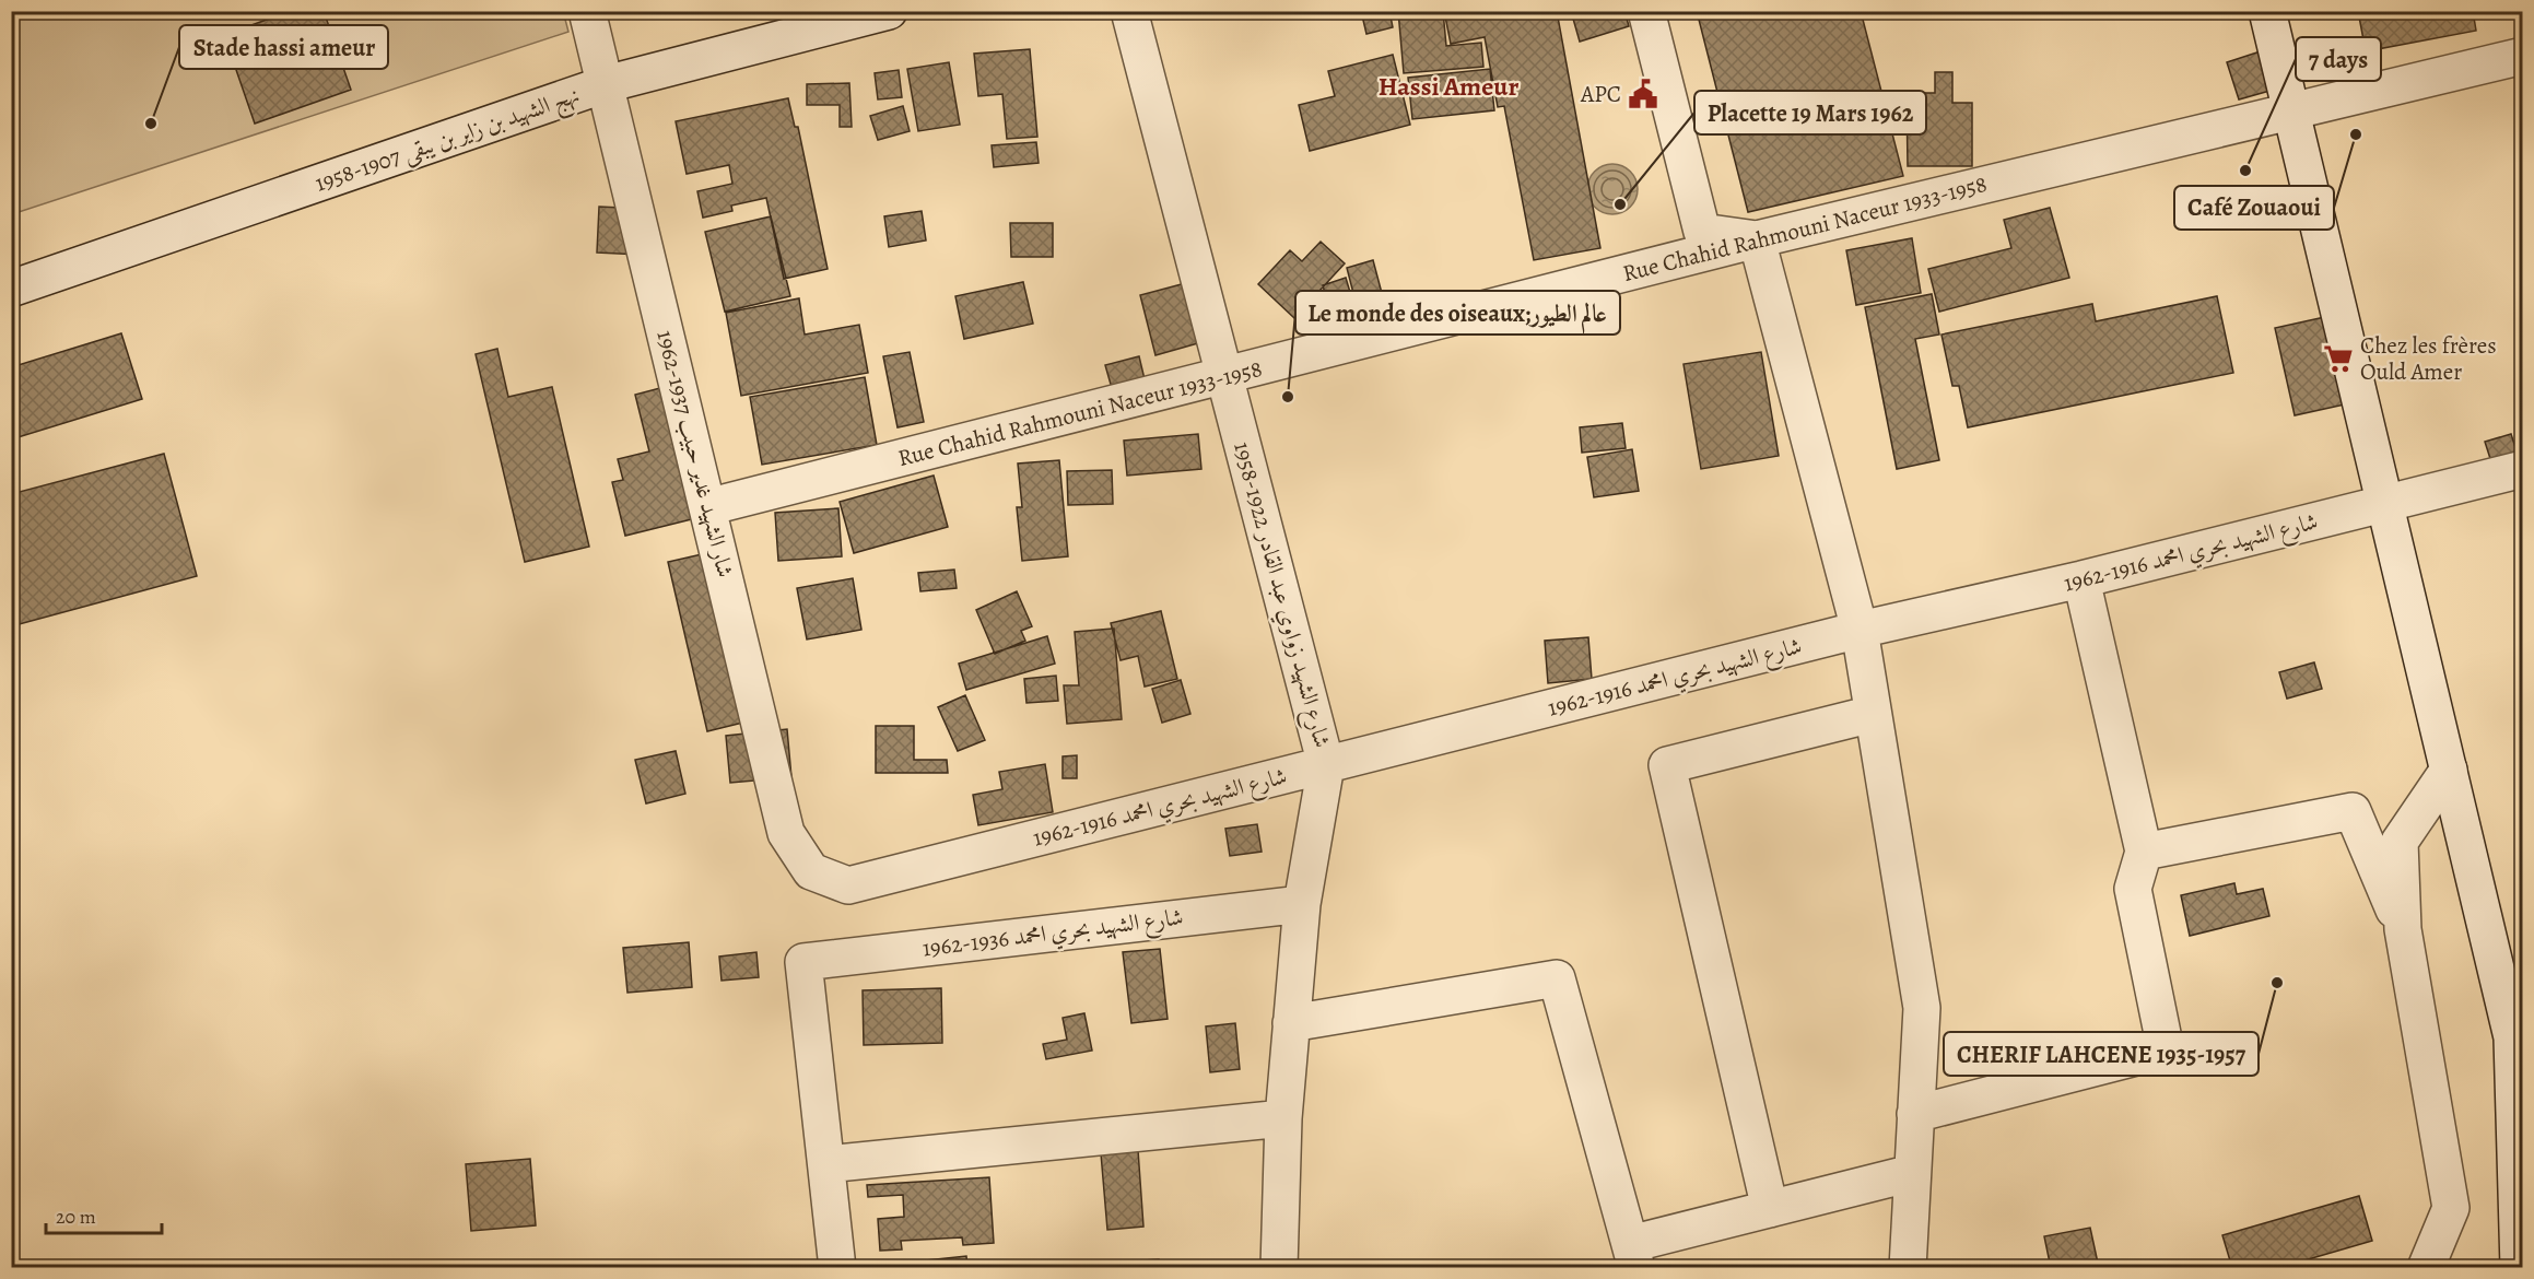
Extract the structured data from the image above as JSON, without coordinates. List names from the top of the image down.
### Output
{
  "streets": {
    "street": [
      "نهج الشهيد بن زاير بن يبقى 1907-1958",
      "Rue Chahid Rahmouni Naceur 1933-1958",
      "شار الشهيد غدير حبيب 1937-1962",
      "شارع الشهيد بحري امحمد 1916-1962",
      "شارع الشهيد زواوي عبد القادر 1922-1958",
      "شارع الشهيد بحري امحمد 1936-1962"
    ]
  },
  "crossings": [
    ["نهج الشهيد بن زاير بن يبقى 1907-1958", "شار الشهيد غدير حبيب 1937-1962"],
    ["Rue Chahid Rahmouni Naceur 1933-1958", "شار الشهيد غدير حبيب 1937-1962"],
    ["Rue Chahid Rahmouni Naceur 1933-1958", "شارع الشهيد زواوي عبد القادر 1922-1958"],
    ["شار الشهيد غدير حبيب 1937-1962", "شارع الشهيد بحري امحمد 1916-1962"],
    ["شارع الشهيد بحري امحمد 1916-1962", "شارع الشهيد زواوي عبد القادر 1922-1958"],
    ["شارع الشهيد زواوي عبد القادر 1922-1958", "شارع الشهيد بحري امحمد 1936-1962"]
  ],
  "districts": ["Hassi Ameur"],
  "places": {
    "public building": ["APC"],
    "other": [
      "Stade hassi ameur",
      "Café Zouaoui",
      "7 days",
      "Placette 19 Mars 1962",
      "Le monde des oiseaux;عالم الطيور",
      "CHERIF LAHCENE 1935-1957"
    ],
    "supermarket": ["Chez les frères Ould Amer"]
  },
  "scale_bar": "20 m"
}
